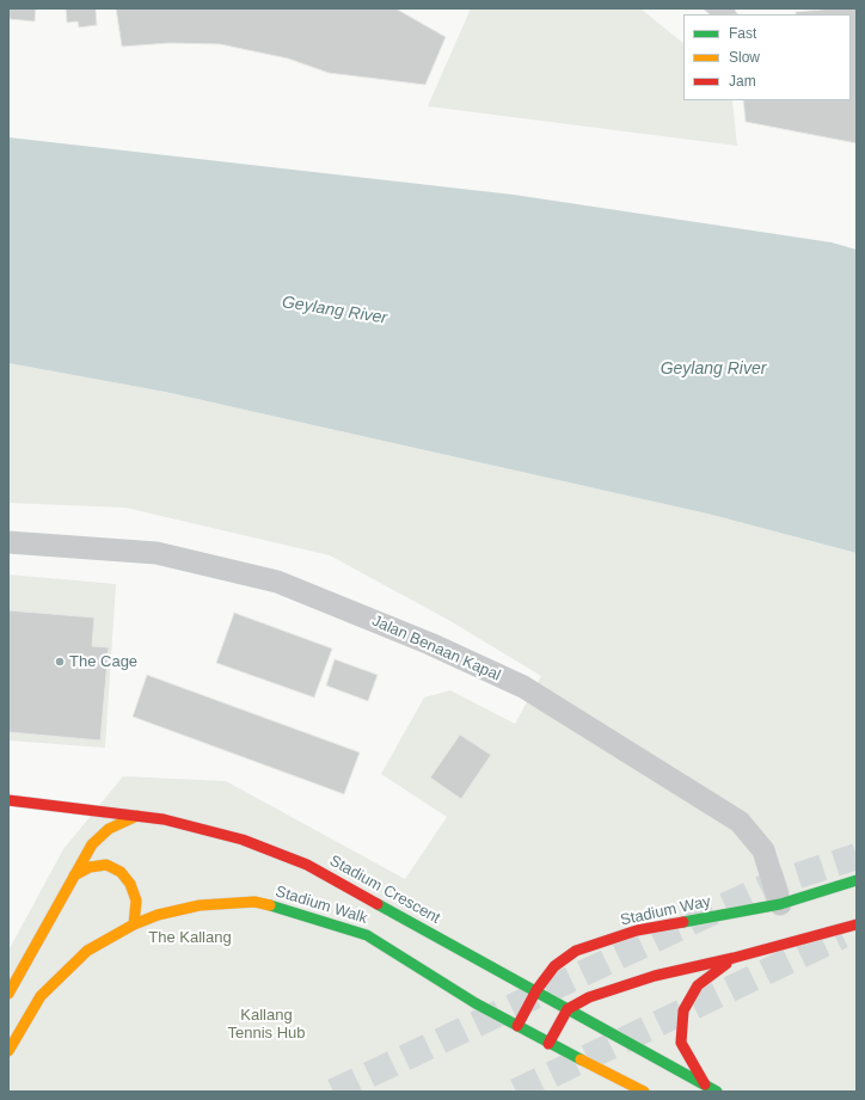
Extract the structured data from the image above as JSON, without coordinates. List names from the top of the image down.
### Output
{
  "streets": {
    "street": [
      "Jalan Benaan Kapal",
      "Stadium Crescent",
      "Stadium Walk",
      "Stadium Way"
    ]
  },
  "crossings": [
    ["Jalan Benaan Kapal", "Stadium Way"],
    ["Stadium Crescent", "Stadium Way"],
    ["Stadium Walk", "Stadium Way"]
  ],
  "water": ["Geylang River"],
  "parks": ["The Kallang", "Kallang Tennis Hub"],
  "places": ["The Cage"],
  "legend": ["Fast", "Slow", "Jam"]
}
